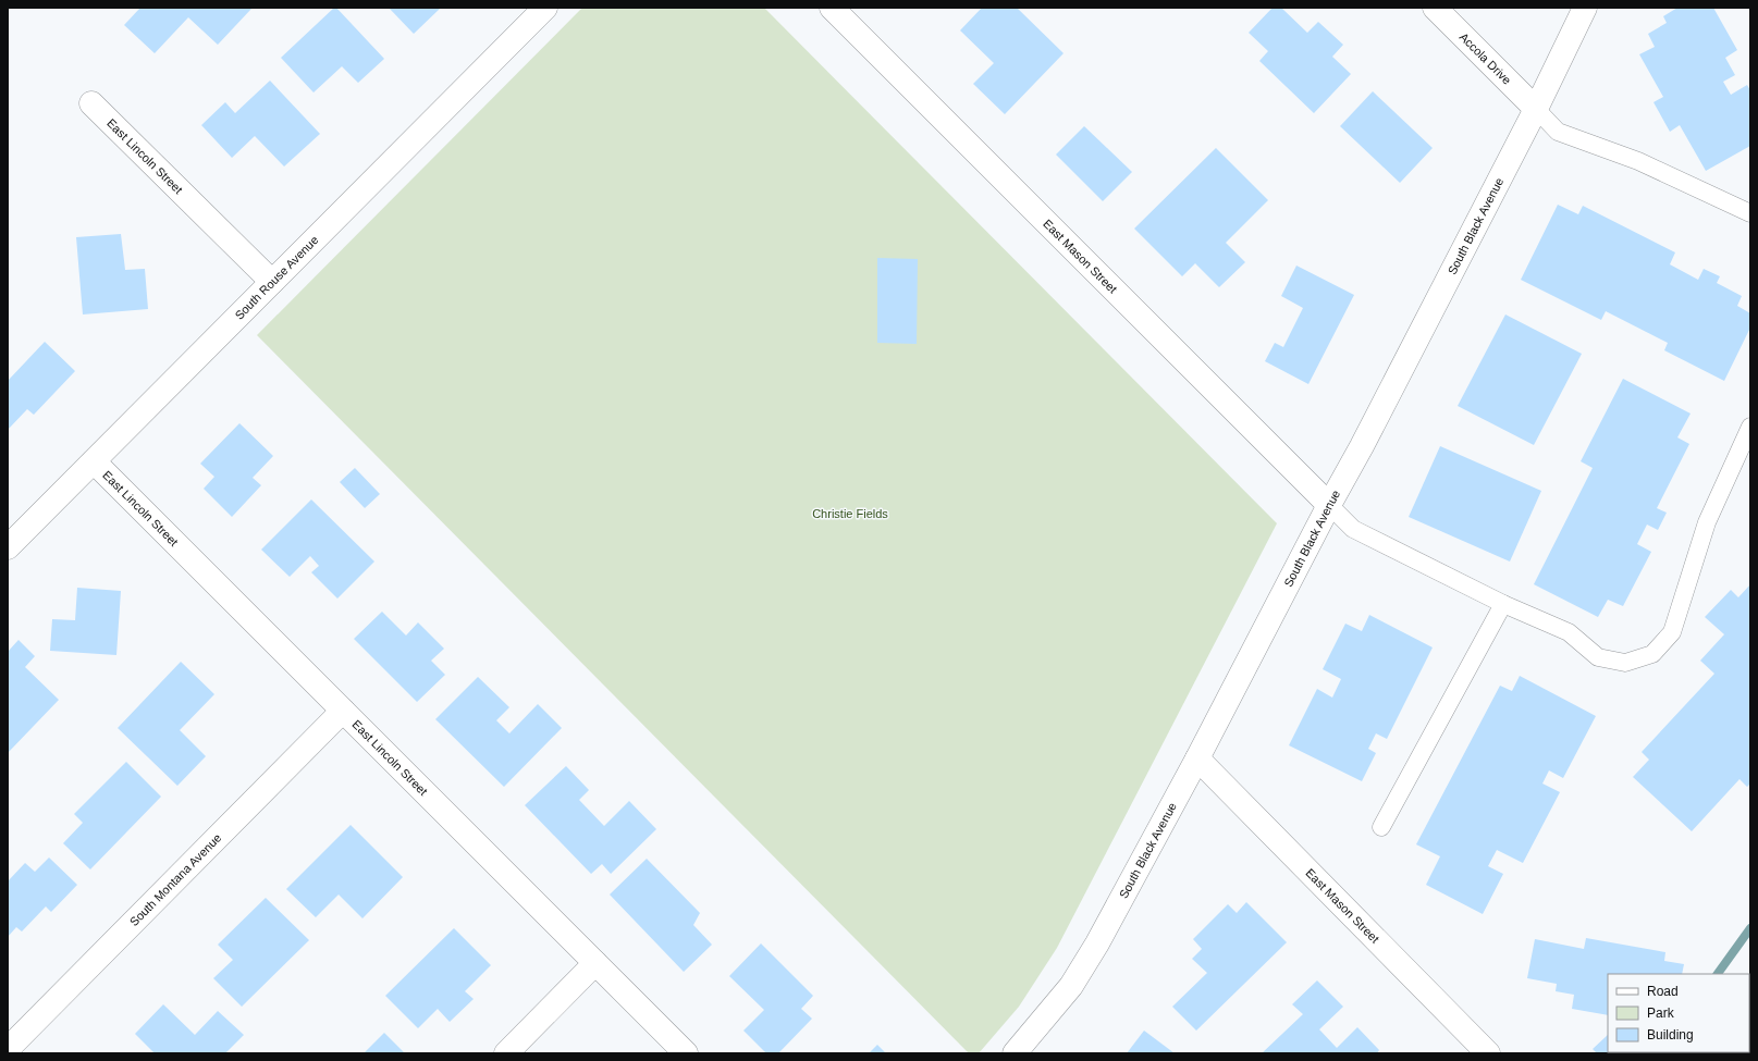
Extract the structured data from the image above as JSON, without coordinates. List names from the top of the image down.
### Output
{
  "streets": {
    "street": [
      "Accola Drive",
      "East Lincoln Street",
      "South Black Avenue",
      "East Mason Street",
      "South Rouse Avenue",
      "South Montana Avenue"
    ]
  },
  "crossings": [
    ["Accola Drive", "South Black Avenue"],
    ["East Lincoln Street", "South Rouse Avenue"],
    ["East Lincoln Street", "South Montana Avenue"],
    ["South Black Avenue", "East Mason Street"]
  ],
  "parks": ["Christie Fields"],
  "legend": ["Road", "Park", "Building"]
}
